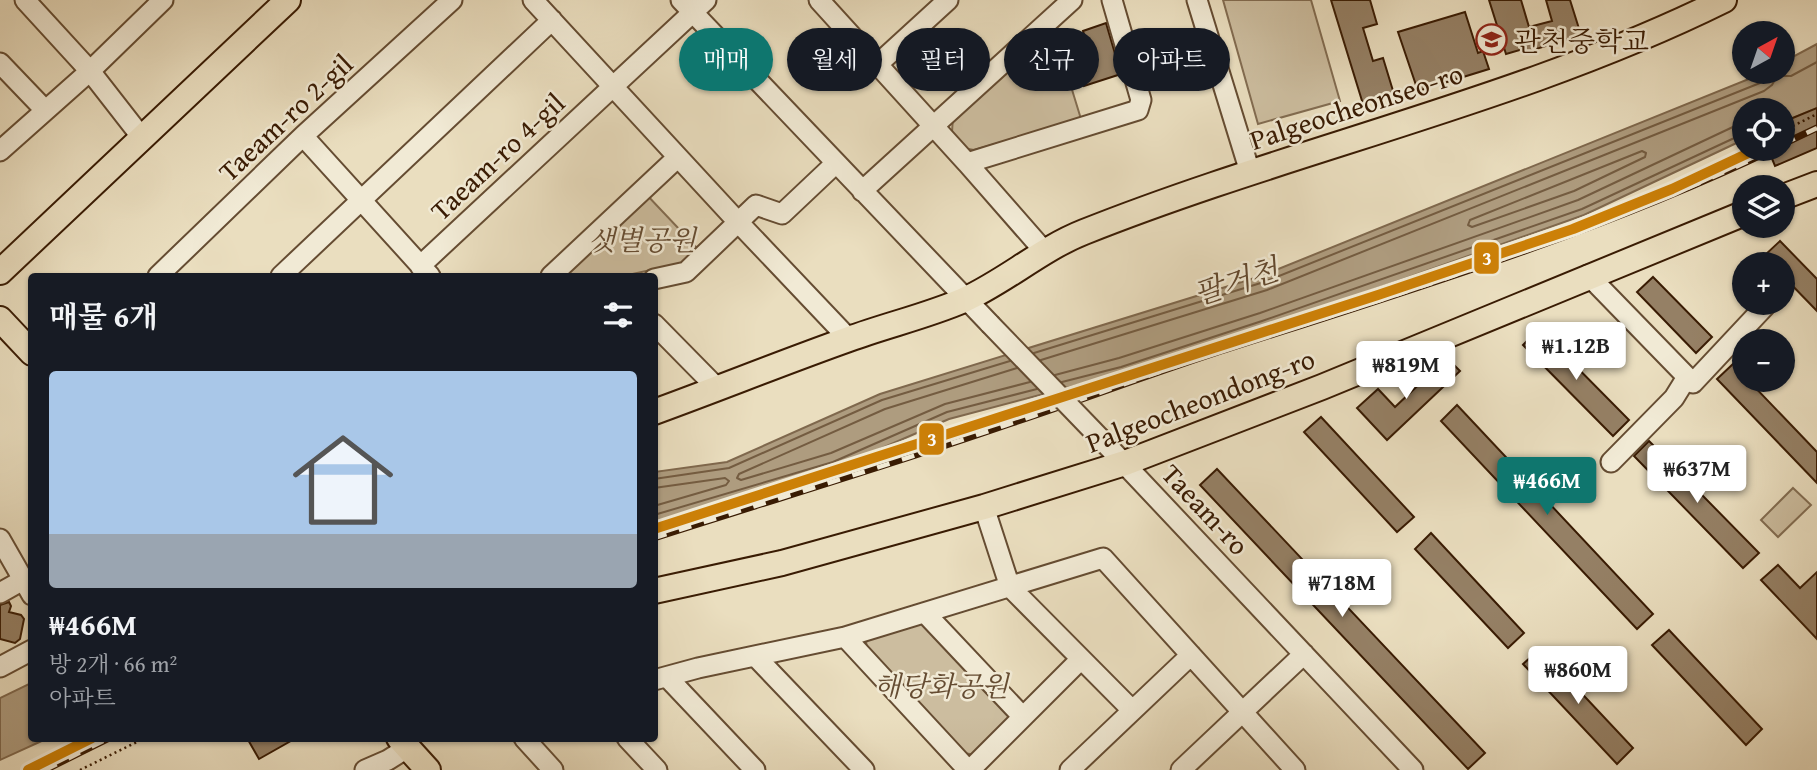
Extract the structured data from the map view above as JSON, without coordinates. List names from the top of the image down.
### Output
{
  "streets": {
    "main road": ["Palgeocheonseo-ro", "Palgeocheondong-ro"],
    "street": ["Taeam-ro 2-gil", "Taeam-ro 4-gil", "Taeam-ro"]
  },
  "crossings": [
    ["Palgeocheonseo-ro", "Taeam-ro"],
    ["Palgeocheondong-ro", "Taeam-ro"]
  ],
  "water": ["팔거천"],
  "parks": ["샛별공원", "해당화공원"],
  "places": {
    "school or university": ["관천중학교"]
  },
  "lines": ["transit line 3"],
  "north": "top right",
  "page": {
    "map_buttons": ["+", "−"],
    "chip": [
      "매매",
      "월세",
      "필터",
      "신규",
      "아파트"
    ],
    "heading": "매물 6개",
    "price": [
      "₩1.12B",
      "₩819M",
      "₩637M",
      "₩466M",
      "₩718M",
      "₩860M"
    ],
    "list": [
      {
        "name": "₩466M",
        "note": "방 2개 · 66 m² · 아파트"
      }
    ]
  }
}
